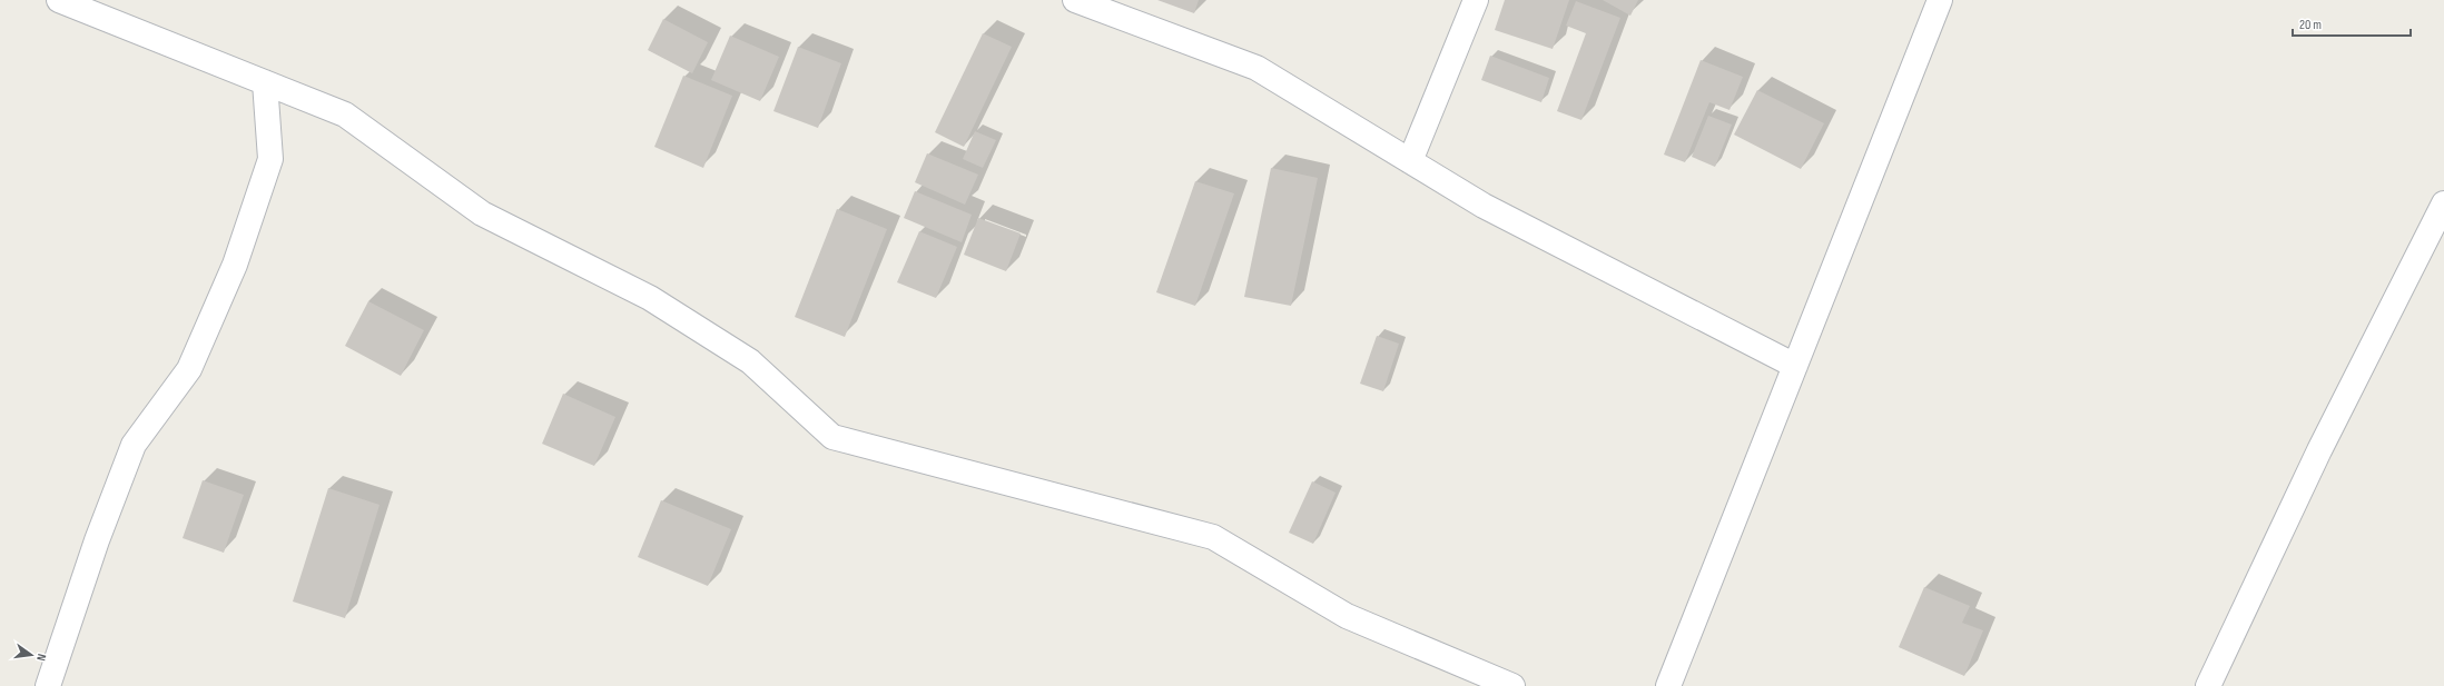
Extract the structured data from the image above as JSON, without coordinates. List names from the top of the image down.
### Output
{
  "scale_bar": "20 m",
  "north": "right"
}
